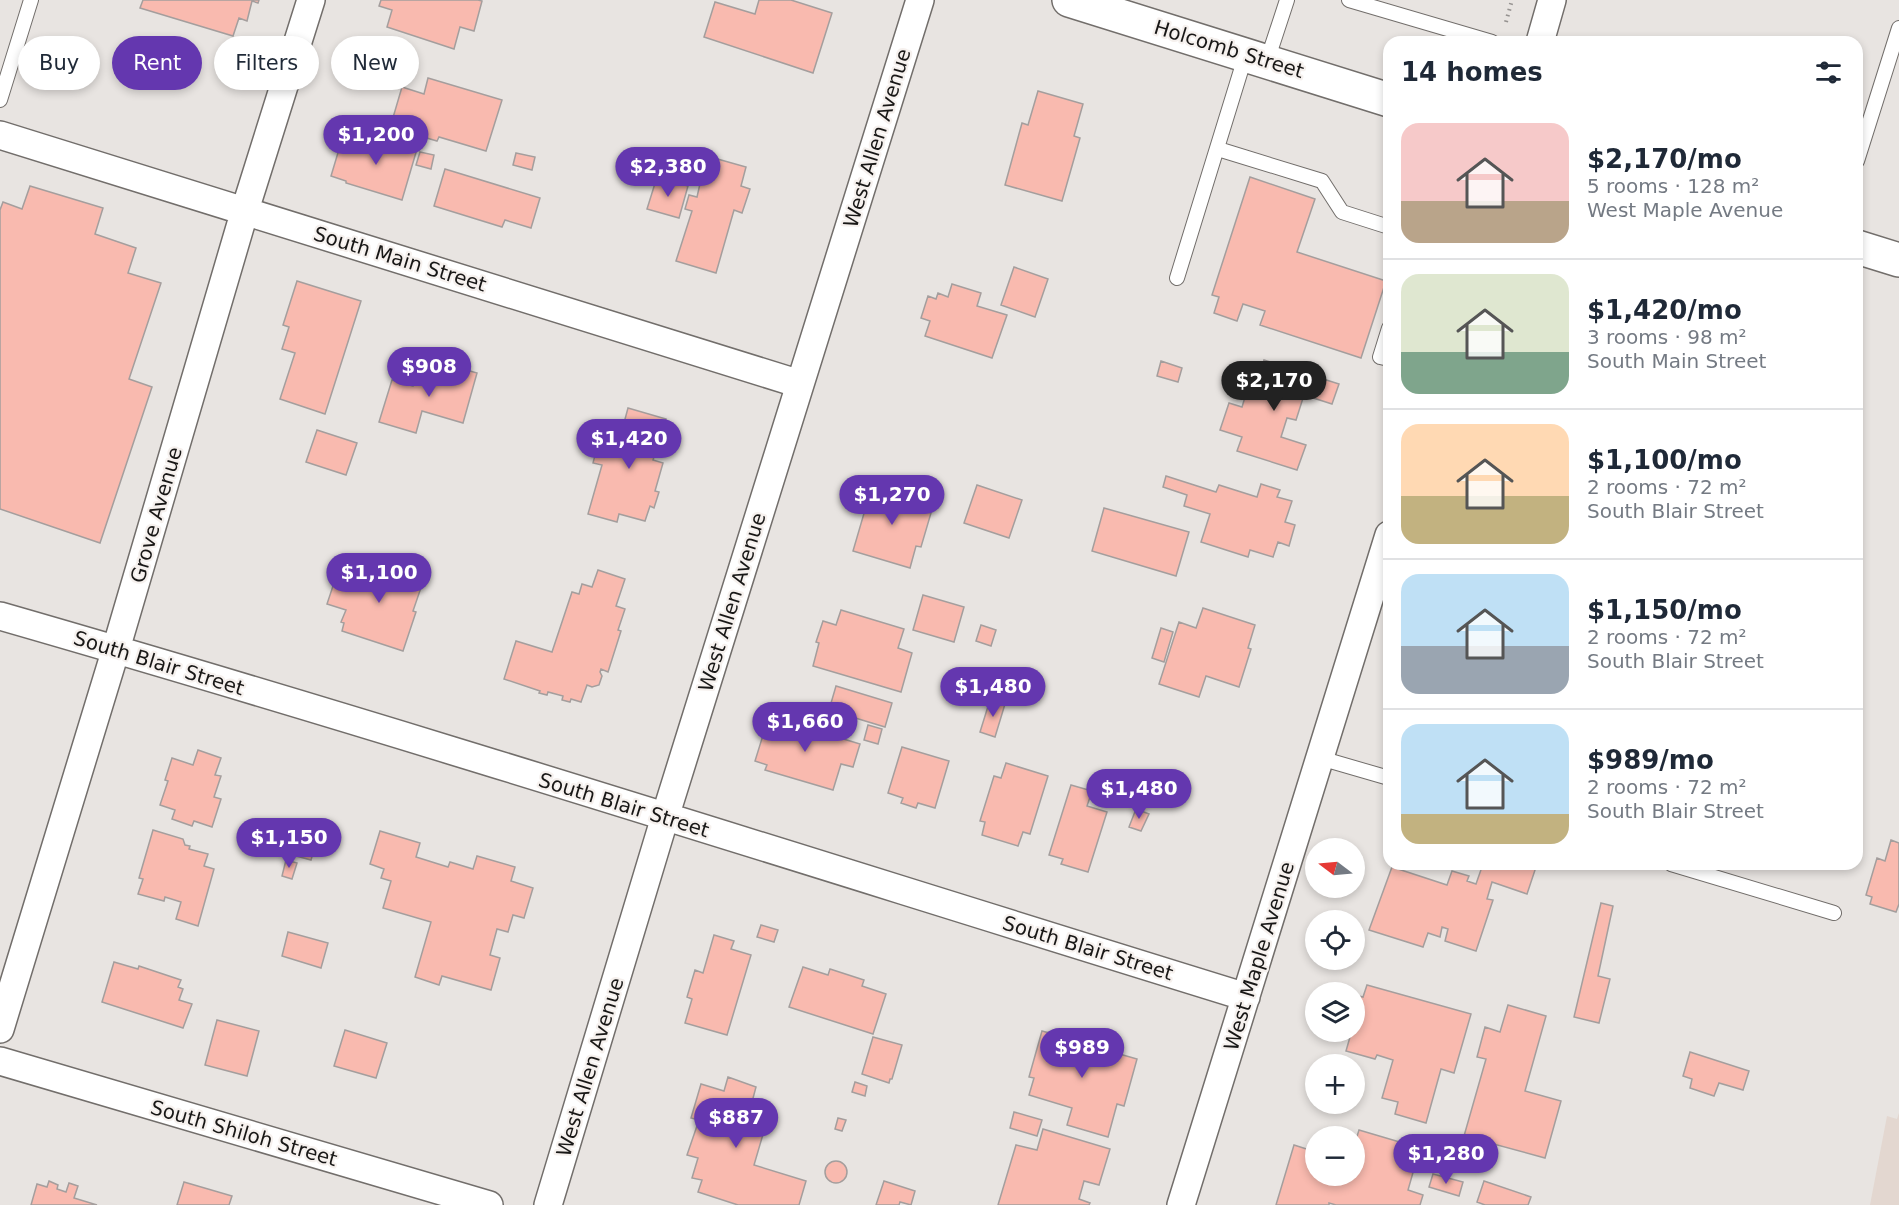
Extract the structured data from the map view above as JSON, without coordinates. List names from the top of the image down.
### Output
{
  "streets": {
    "street": [
      "Holcomb Street",
      "West Allen Avenue",
      "South Main Street",
      "Grove Avenue",
      "South Blair Street",
      "West Maple Avenue",
      "South Shiloh Street"
    ]
  },
  "crossings": [
    ["West Allen Avenue", "South Main Street"],
    ["West Allen Avenue", "South Blair Street"],
    ["South Main Street", "Grove Avenue"],
    ["Grove Avenue", "South Blair Street"],
    ["South Blair Street", "West Maple Avenue"]
  ],
  "north": "left",
  "page": {
    "chip": [
      "Buy",
      "Rent",
      "Filters",
      "New"
    ],
    "heading": "14 homes",
    "list": [
      {
        "name": "$2,170/mo",
        "note": "5 rooms · 128 m² · West Maple Avenue"
      },
      {
        "name": "$1,420/mo",
        "note": "3 rooms · 98 m² · South Main Street"
      },
      {
        "name": "$1,100/mo",
        "note": "2 rooms · 72 m² · South Blair Street"
      },
      {
        "name": "$1,150/mo",
        "note": "2 rooms · 72 m² · South Blair Street"
      },
      {
        "name": "$989/mo",
        "note": "2 rooms · 72 m² · South Blair Street"
      }
    ],
    "price": [
      "$1,200",
      "$2,380",
      "$908",
      "$2,170",
      "$1,420",
      "$1,270",
      "$1,100",
      "$1,480",
      "$1,660",
      "$1,480",
      "$1,150",
      "$989",
      "$887",
      "$1,280"
    ],
    "map_buttons": ["+", "−"]
  }
}
